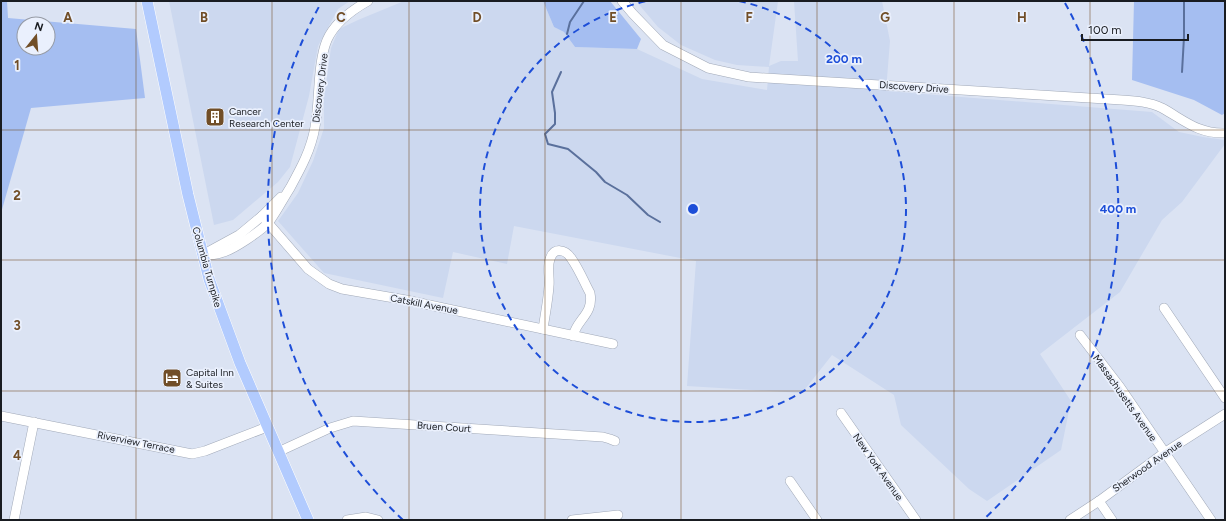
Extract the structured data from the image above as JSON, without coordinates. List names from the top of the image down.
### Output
{
  "streets": {
    "main road": ["Columbia Turnpike"],
    "street": [
      "Discovery Drive",
      "Catskill Avenue",
      "Massachusetts Avenue",
      "Bruen Court",
      "Riverview Terrace",
      "Sherwood Avenue",
      "New York Avenue"
    ]
  },
  "crossings": [
    ["Discovery Drive", "Columbia Turnpike"],
    ["Discovery Drive", "Catskill Avenue"],
    ["Columbia Turnpike", "Bruen Court"],
    ["Columbia Turnpike", "Riverview Terrace"],
    ["Massachusetts Avenue", "Sherwood Avenue"]
  ],
  "places": {
    "building": ["Cancer Research Center"],
    "hotel": ["Capital Inn & Suites"]
  },
  "scale_bar": "100 m",
  "north": "top",
  "grid": {
    "columns": [
      "A",
      "B",
      "C",
      "D",
      "E",
      "F",
      "G",
      "H"
    ],
    "rows": [
      "1",
      "2",
      "3",
      "4"
    ]
  },
  "rings": ["200 m", "400 m"]
}
